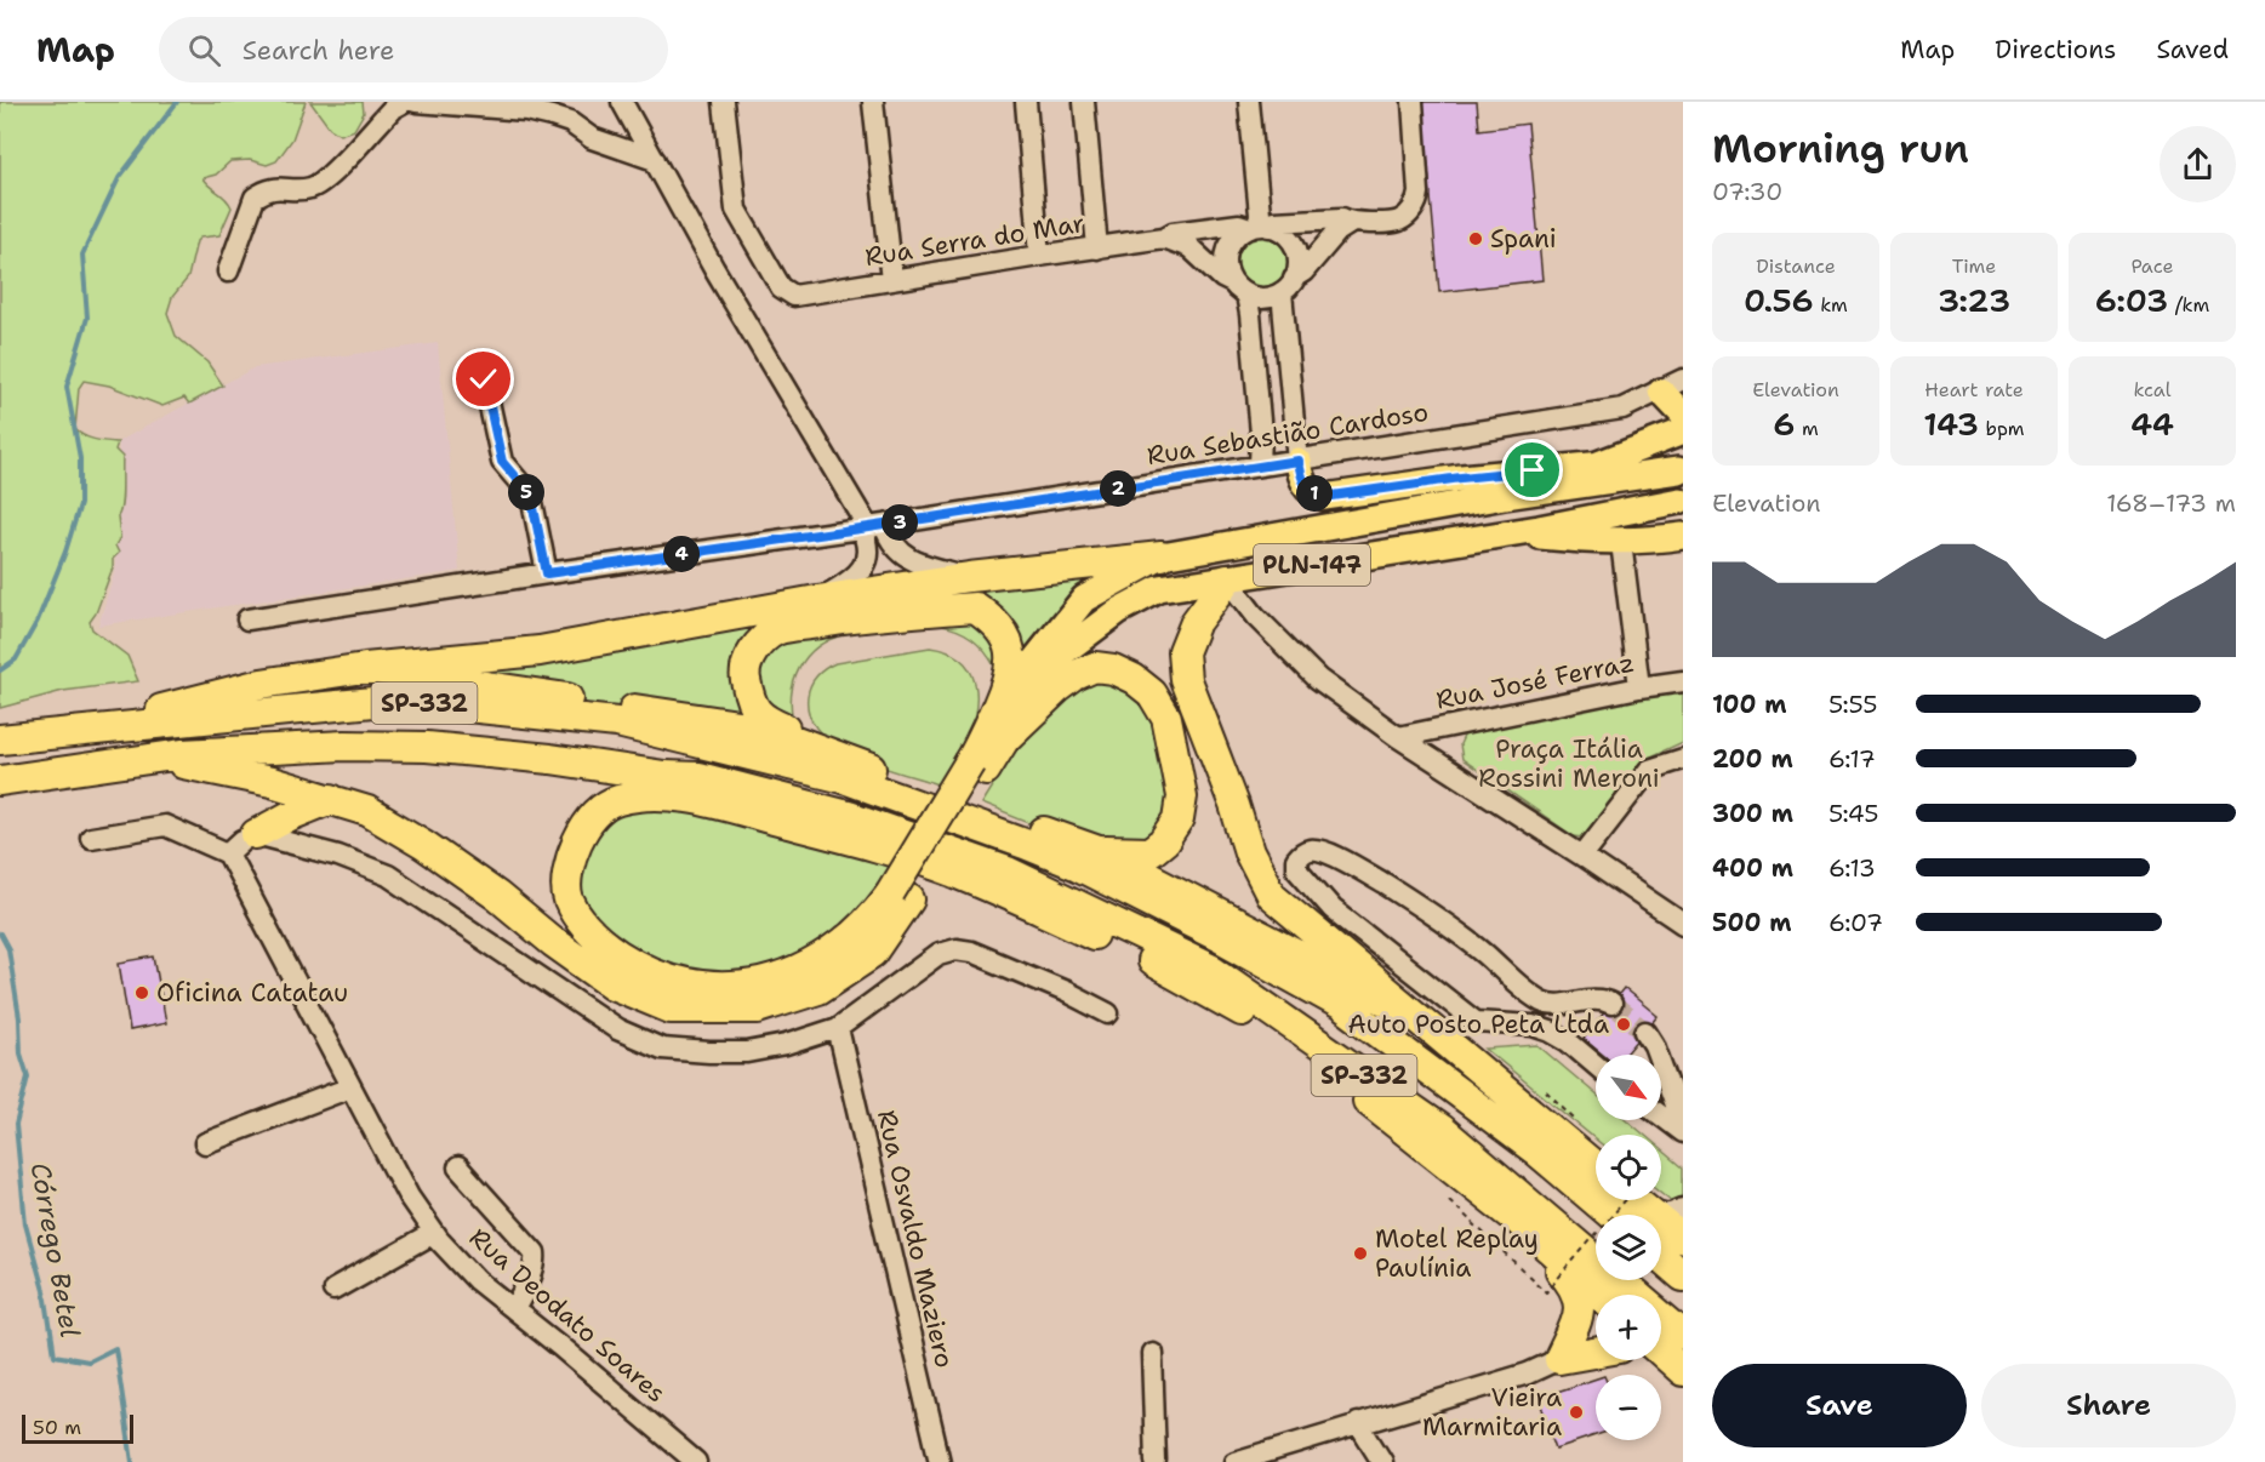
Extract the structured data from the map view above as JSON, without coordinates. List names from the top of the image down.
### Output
{
  "streets": {
    "highway": ["SP-332"],
    "main road": ["PLN-147"],
    "street": [
      "Rua Serra do Mar",
      "Rua Sebastião Cardoso",
      "Rua José Ferraz",
      "Rua Osvaldo Maziero",
      "Rua Deodato Soares"
    ]
  },
  "water": ["Córrego Betel"],
  "parks": ["Praça Itália Rossini Meroni"],
  "places": [
    "Spani",
    "Oficina Catatau",
    "Auto Posto Peta Ltda",
    "Motel Replay Paulínia",
    "Vieira Marmitaria"
  ],
  "scale_bar": "50 m",
  "north": "bottom right",
  "page": {
    "header": "Map",
    "search": "Search here",
    "nav": ["Map", "Directions", "Saved"],
    "heading": ["Morning run", "07:30"],
    "stats": [
      ["Distance", "0.56 km"],
      ["Time", "3:23"],
      ["Pace", "6:03 /km"],
      ["Elevation", "6 m"],
      ["Heart rate", "143 bpm"],
      ["kcal", "44"]
    ],
    "pins": [
      "2",
      "5",
      "1",
      "3",
      "4"
    ],
    "chart": ["Elevation", "168–173 m"],
    "list": [
      {
        "name": "100 m",
        "note": "5:55"
      },
      {
        "name": "200 m",
        "note": "6:17"
      },
      {
        "name": "300 m",
        "note": "5:45"
      },
      {
        "name": "400 m",
        "note": "6:13"
      },
      {
        "name": "500 m",
        "note": "6:07"
      }
    ],
    "map_buttons": ["+", "−"],
    "buttons": ["Save", "Share"],
    "scale": "50 m"
  }
}
